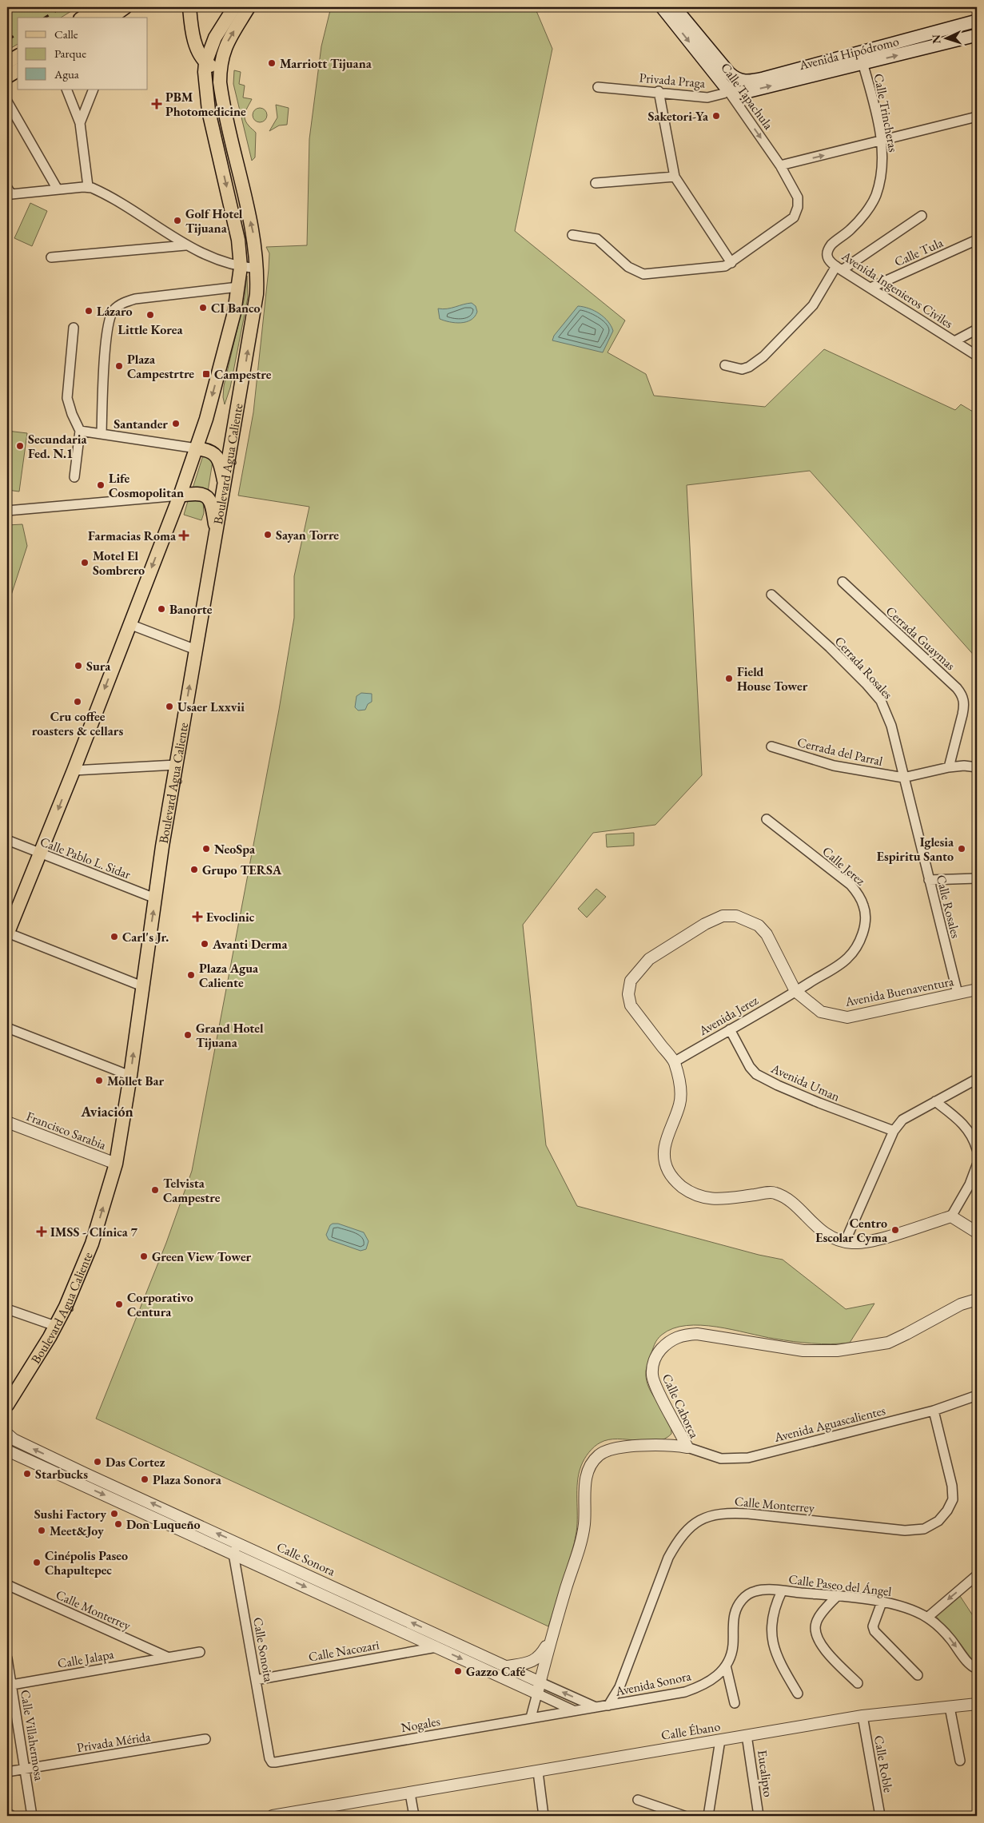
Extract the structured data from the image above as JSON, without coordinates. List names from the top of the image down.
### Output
{
  "streets": {
    "main road": ["Avenida Hipódromo", "Calle Tapachula", "Boulevard Agua Caliente"],
    "street": [
      "Privada Praga",
      "Calle Trincheras",
      "Calle Tula",
      "Avenida Ingenieros Civiles",
      "Cerrada Guaymas",
      "Cerrada Rosales",
      "Cerrada del Parral",
      "Calle Pablo L. Sidar",
      "Calle Jerez",
      "Calle Rosales",
      "Avenida Buenaventura",
      "Avenida Jerez",
      "Avenida Uman",
      "Francisco Sarabia",
      "Calle Caborca",
      "Avenida Aguascalientes",
      "Calle Monterrey",
      "Calle Sonora",
      "Calle Paseo del Ángel",
      "Calle Sonoita",
      "Calle Nacozari",
      "Calle Jalapa",
      "Avenida Sonora",
      "Nogales",
      "Calle Ébano",
      "Calle Villahermosa",
      "Privada Mérida",
      "Calle Roble",
      "Eucalipto"
    ]
  },
  "crossings": [
    ["Avenida Hipódromo", "Privada Praga"],
    ["Avenida Hipódromo", "Calle Tapachula"],
    ["Avenida Hipódromo", "Calle Trincheras"],
    ["Privada Praga", "Calle Tapachula"],
    ["Calle Trincheras", "Avenida Ingenieros Civiles"],
    ["Calle Tula", "Avenida Ingenieros Civiles"],
    ["Boulevard Agua Caliente", "Calle Pablo L. Sidar"],
    ["Boulevard Agua Caliente", "Francisco Sarabia"],
    ["Cerrada Rosales", "Cerrada del Parral"],
    ["Cerrada Rosales", "Calle Rosales"],
    ["Cerrada del Parral", "Calle Rosales"],
    ["Calle Jerez", "Avenida Buenaventura"],
    ["Calle Jerez", "Avenida Jerez"],
    ["Calle Rosales", "Avenida Buenaventura"],
    ["Avenida Buenaventura", "Avenida Jerez"],
    ["Avenida Jerez", "Avenida Uman"],
    ["Calle Caborca", "Avenida Aguascalientes"],
    ["Calle Caborca", "Calle Sonora"],
    ["Calle Caborca", "Nogales"],
    ["Avenida Aguascalientes", "Calle Monterrey"],
    ["Calle Monterrey", "Calle Jalapa"],
    ["Calle Monterrey", "Avenida Sonora"],
    ["Calle Sonora", "Calle Sonoita"],
    ["Calle Sonora", "Calle Nacozari"],
    ["Calle Sonora", "Avenida Sonora"],
    ["Calle Sonora", "Nogales"],
    ["Calle Paseo del Ángel", "Avenida Sonora"],
    ["Calle Sonoita", "Calle Nacozari"],
    ["Calle Sonoita", "Nogales"],
    ["Calle Jalapa", "Calle Villahermosa"],
    ["Avenida Sonora", "Nogales"],
    ["Calle Ébano", "Calle Roble"],
    ["Calle Ébano", "Eucalipto"],
    ["Calle Villahermosa", "Privada Mérida"]
  ],
  "districts": ["Aviación"],
  "places": {
    "other": [
      "Marriott Tijuana",
      "Saketori-Ya",
      "Golf Hotel Tijuana",
      "CI Banco",
      "Lázaro",
      "Little Korea",
      "Plaza Campestrtre",
      "Santander",
      "Secundaria Fed. N.1",
      "Life Cosmopolitan",
      "Sayan Torre",
      "Motel El Sombrero",
      "Banorte",
      "Sura",
      "Field House Tower",
      "Cru coffee roasters & cellars",
      "Usaer Lxxvii",
      "NeoSpa",
      "Iglesia Espiritu Santo",
      "Grupo TERSA",
      "Carl's Jr.",
      "Avanti Derma",
      "Plaza Agua Caliente",
      "Grand Hotel Tijuana",
      "Mollet Bar",
      "Telvista Campestre",
      "Centro Escolar Cyma",
      "Green View Tower",
      "Corporativo Centura",
      "Das Cortez",
      "Starbucks",
      "Plaza Sonora",
      "Sushi Factory",
      "Don Luqueño",
      "Meet&Joy",
      "Cinépolis Paseo Chapultepec",
      "Gazzo Café"
    ],
    "health": [
      "PBM Photomedicine",
      "Farmacias Roma",
      "Evoclinic",
      "IMSS - Clínica 7"
    ],
    "transit": ["Campestre"]
  },
  "legend": ["Calle", "Parque", "Agua"],
  "north": "left"
}
